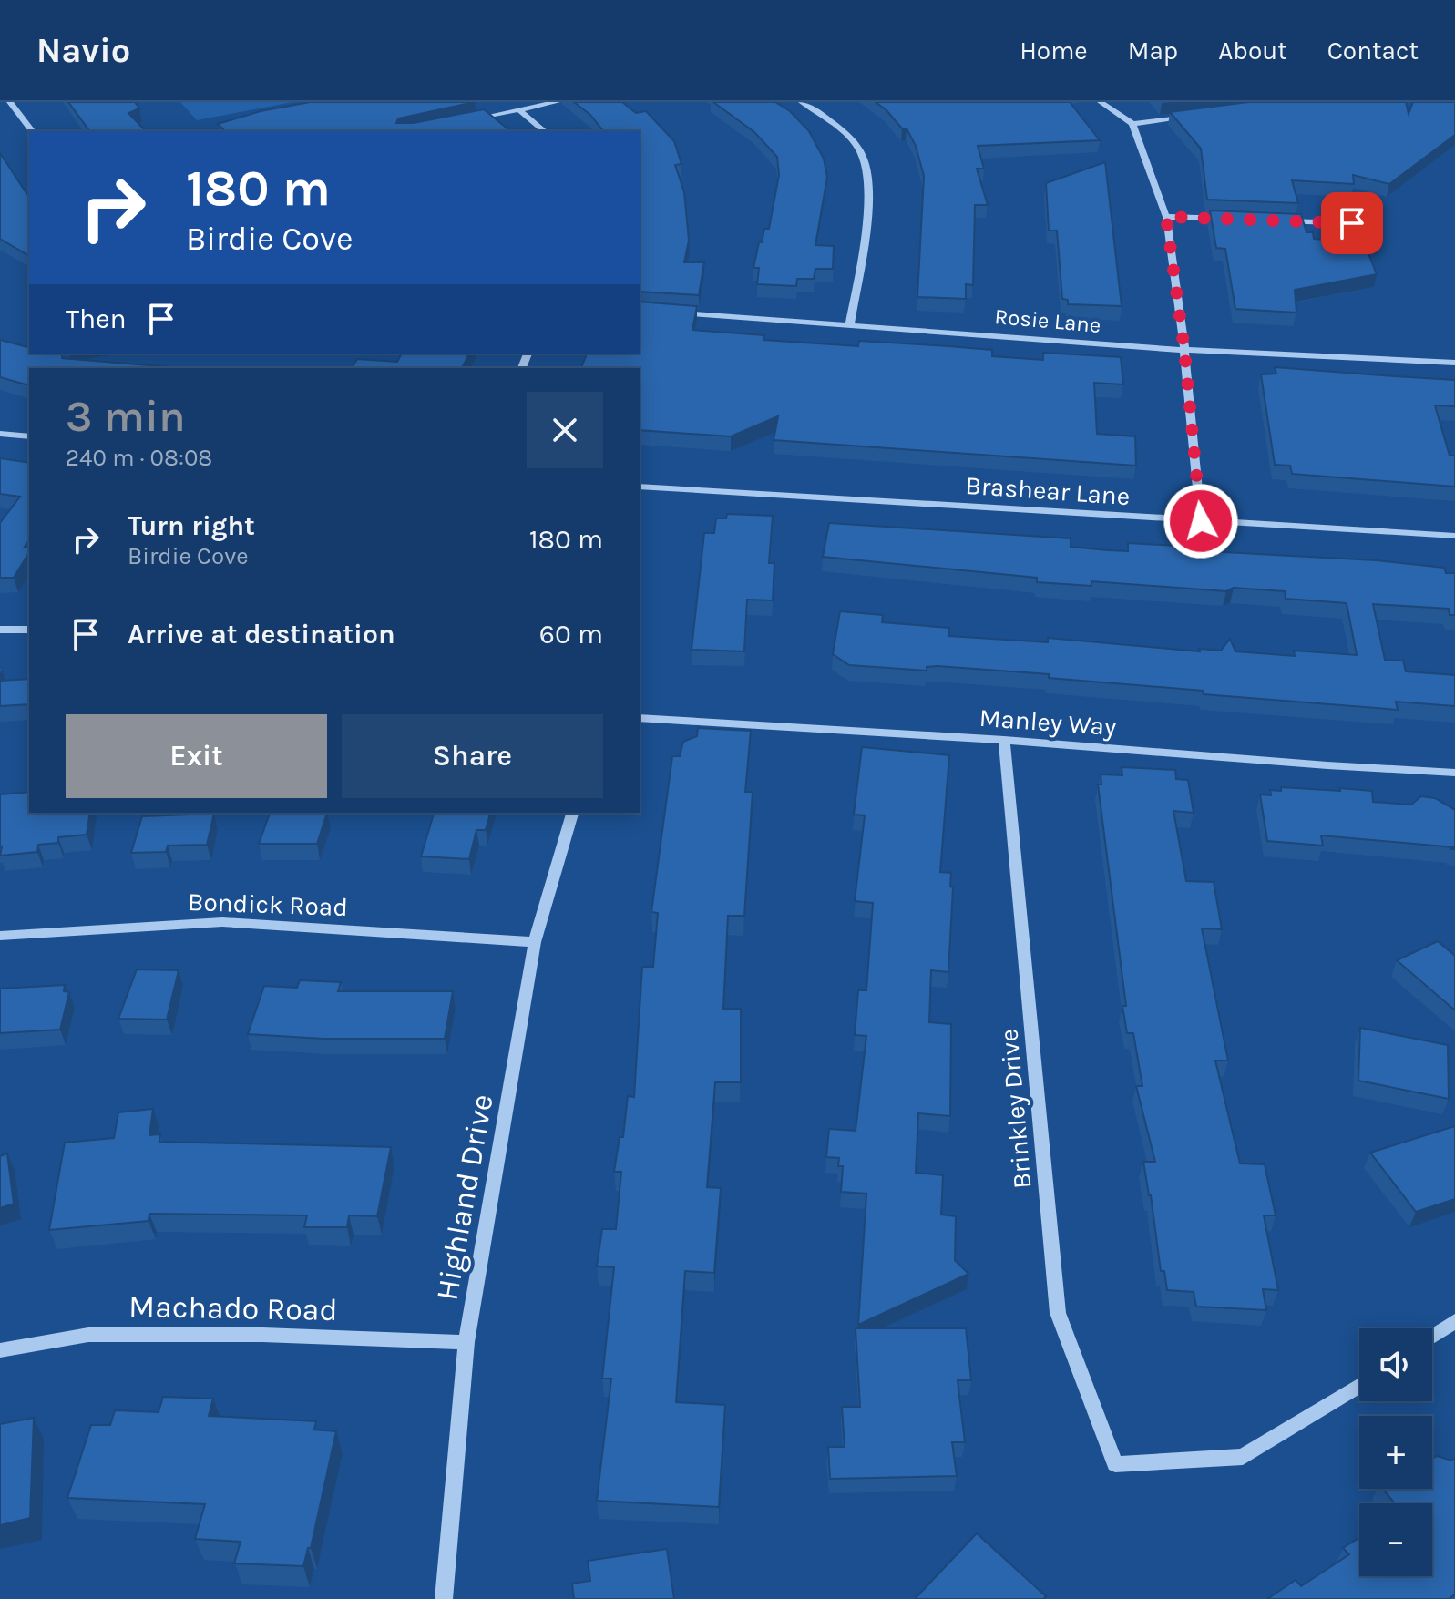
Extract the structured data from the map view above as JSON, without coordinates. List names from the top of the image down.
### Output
{
  "streets": {
    "street": [
      "Rosie Lane",
      "Brashear Lane",
      "Manley Way",
      "Bondick Road",
      "Brinkley Drive",
      "Highland Drive",
      "Machado Road"
    ]
  },
  "crossings": [
    ["Manley Way", "Brinkley Drive"],
    ["Bondick Road", "Highland Drive"],
    ["Highland Drive", "Machado Road"]
  ],
  "page": {
    "header": "Navio",
    "nav": [
      "Home",
      "Map",
      "About",
      "Contact"
    ],
    "turn": ["180 m", "Birdie Cove"],
    "then": "Then",
    "heading": ["3 min", "240 m · 08:08"],
    "list": [
      {
        "name": "Turn right",
        "note": "Birdie Cove",
        "value": "180 m"
      },
      {
        "name": "Arrive at destination",
        "value": "60 m"
      }
    ],
    "buttons": ["Exit", "Share"],
    "map_buttons": ["+", "−"]
  }
}
